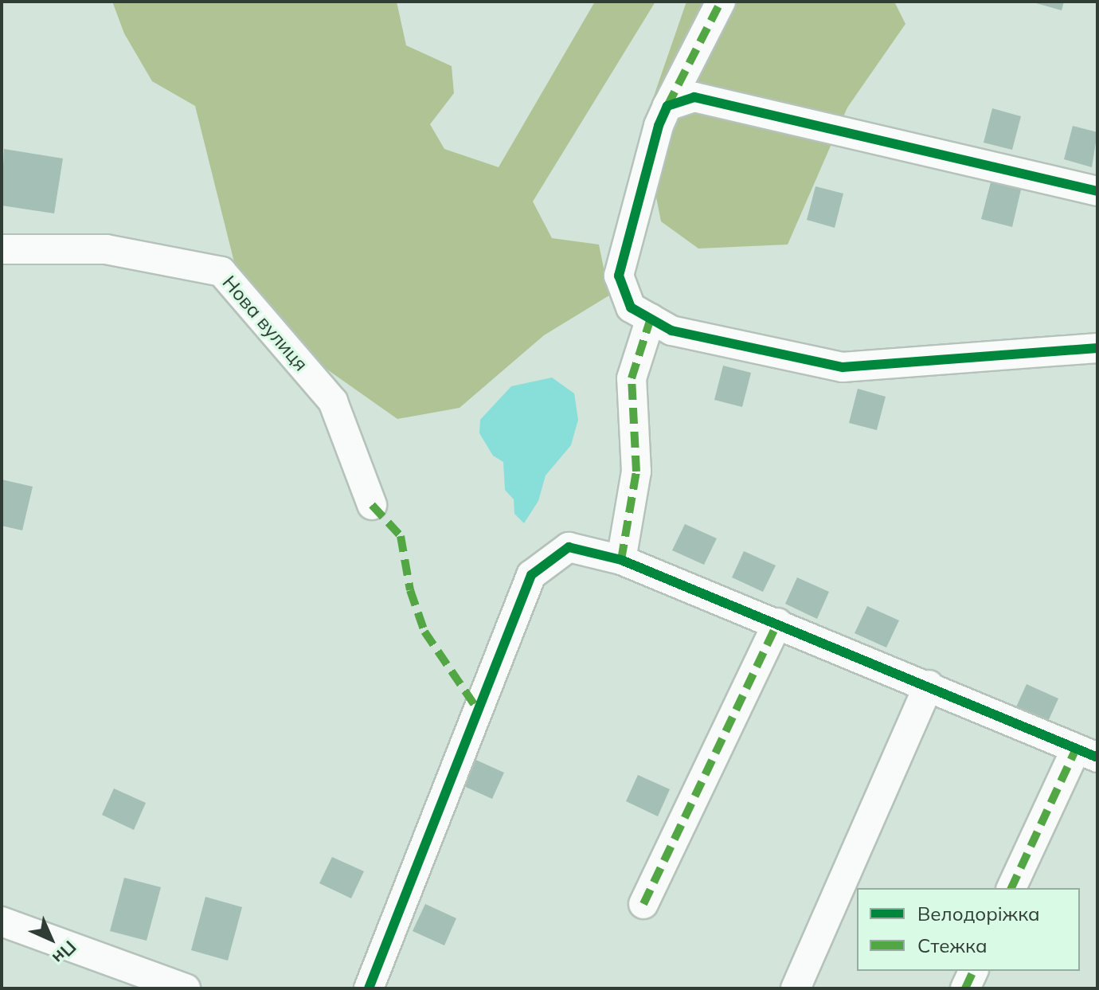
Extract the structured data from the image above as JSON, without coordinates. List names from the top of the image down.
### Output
{
  "streets": {
    "street": ["Нова вулиця"]
  },
  "legend": ["Велодоріжка", "Стежка"],
  "north": "bottom right"
}
